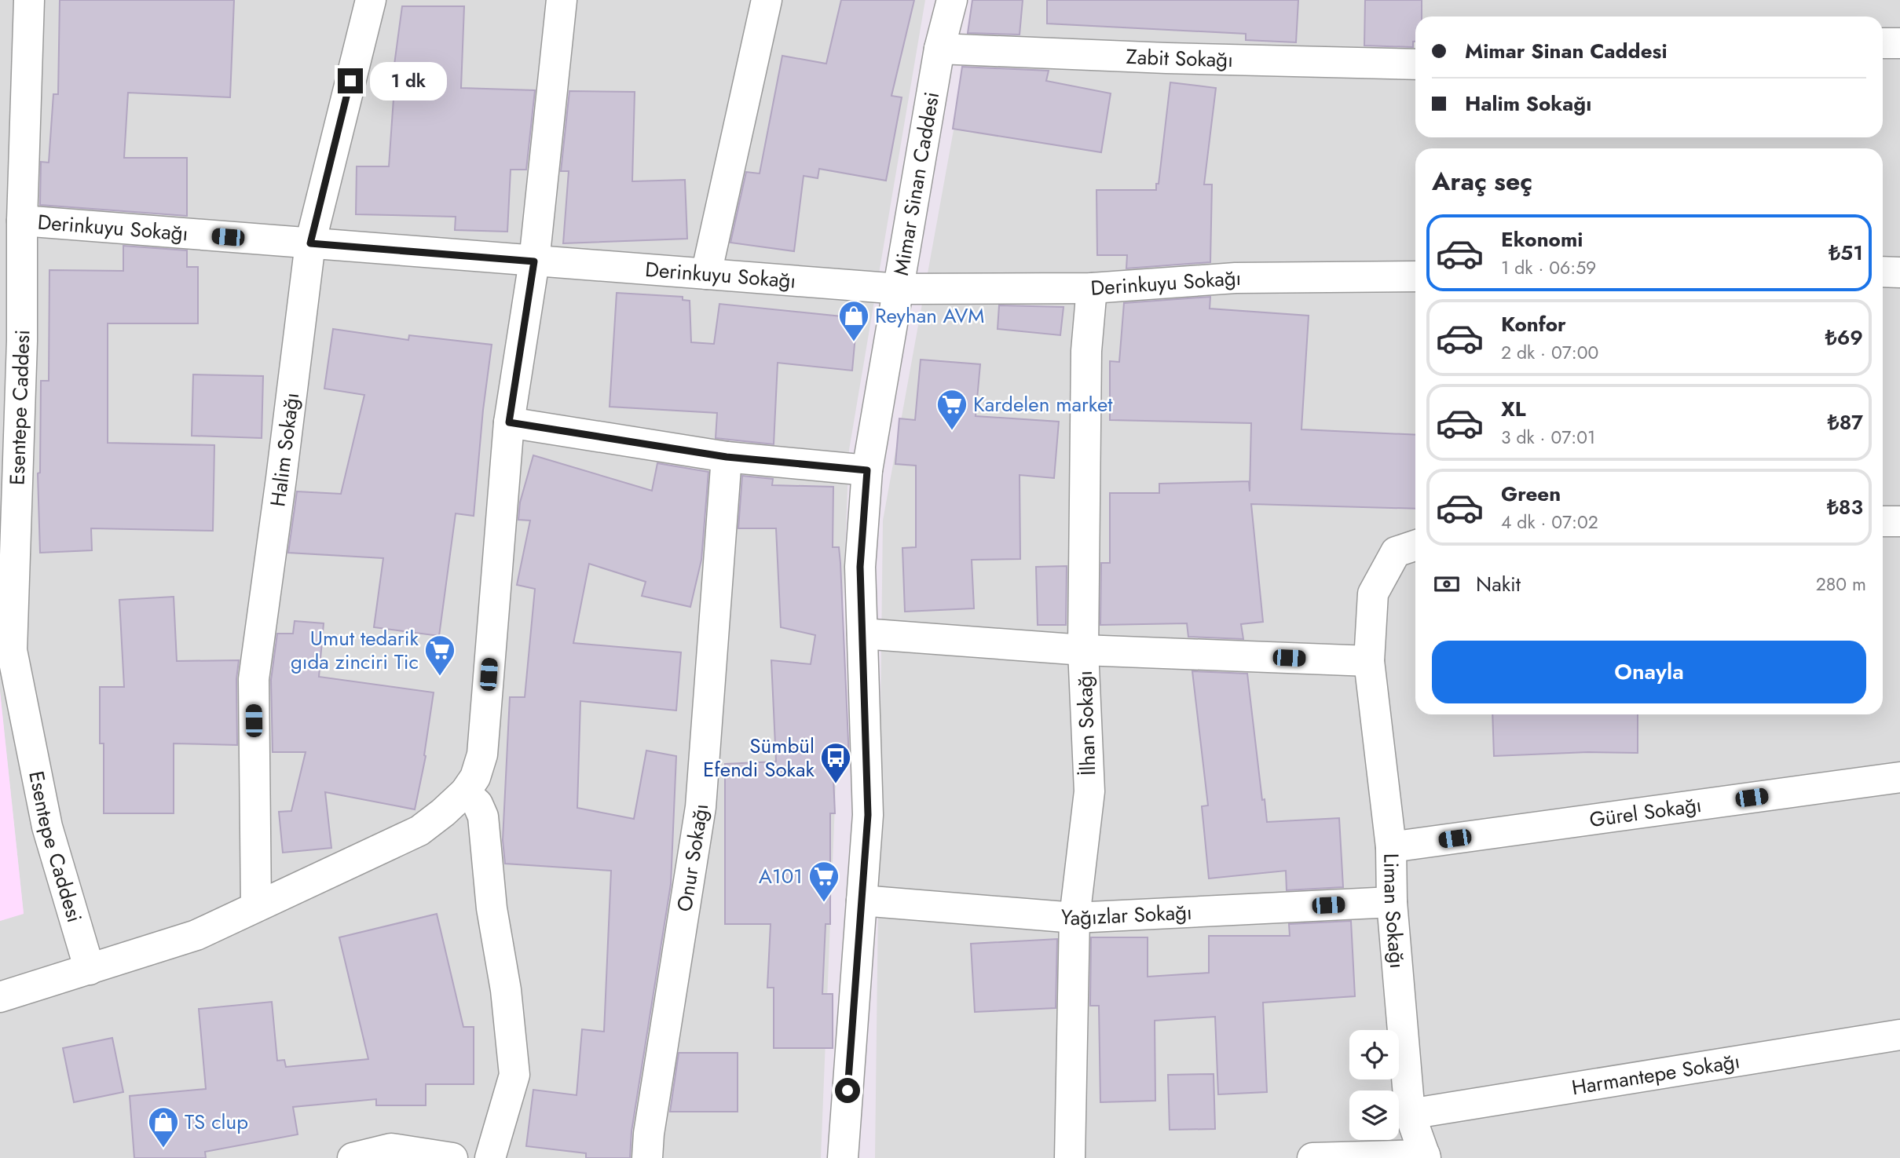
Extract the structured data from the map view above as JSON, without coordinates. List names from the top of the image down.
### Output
{
  "streets": {
    "street": [
      "Zabit Sokağı",
      "Mimar Sinan Caddesi",
      "Derinkuyu Sokağı",
      "Esentepe Caddesi",
      "Halim Sokağı",
      "İlhan Sokağı",
      "Gürel Sokağı",
      "Onur Sokağı",
      "Liman Sokağı",
      "Yağızlar Sokağı",
      "Harmantepe Sokağı"
    ]
  },
  "crossings": [
    ["Zabit Sokağı", "Mimar Sinan Caddesi"],
    ["Mimar Sinan Caddesi", "Derinkuyu Sokağı"],
    ["Mimar Sinan Caddesi", "Yağızlar Sokağı"],
    ["Derinkuyu Sokağı", "Esentepe Caddesi"],
    ["Derinkuyu Sokağı", "Halim Sokağı"],
    ["Derinkuyu Sokağı", "İlhan Sokağı"],
    ["İlhan Sokağı", "Yağızlar Sokağı"],
    ["Gürel Sokağı", "Liman Sokağı"],
    ["Liman Sokağı", "Yağızlar Sokağı"],
    ["Liman Sokağı", "Harmantepe Sokağı"]
  ],
  "places": {
    "shop": ["Reyhan AVM", "TS clup"],
    "supermarket": ["Kardelen market", "Umut tedarik gıda zinciri Tic", "A101"],
    "bus stop": ["Sümbül Efendi Sokak"]
  },
  "page": {
    "banner": ["Mimar Sinan Caddesi", "Halim Sokağı"],
    "bubble": "1 dk",
    "heading": "Araç seç",
    "list": [
      {
        "name": "Ekonomi",
        "note": "1 dk · 06:59",
        "value": "₺51"
      },
      {
        "name": "Konfor",
        "note": "2 dk · 07:00",
        "value": "₺69"
      },
      {
        "name": "XL",
        "note": "3 dk · 07:01",
        "value": "₺87"
      },
      {
        "name": "Green",
        "note": "4 dk · 07:02",
        "value": "₺83"
      }
    ],
    "pay": ["Nakit", "280 m"],
    "buttons": "Onayla"
  }
}
